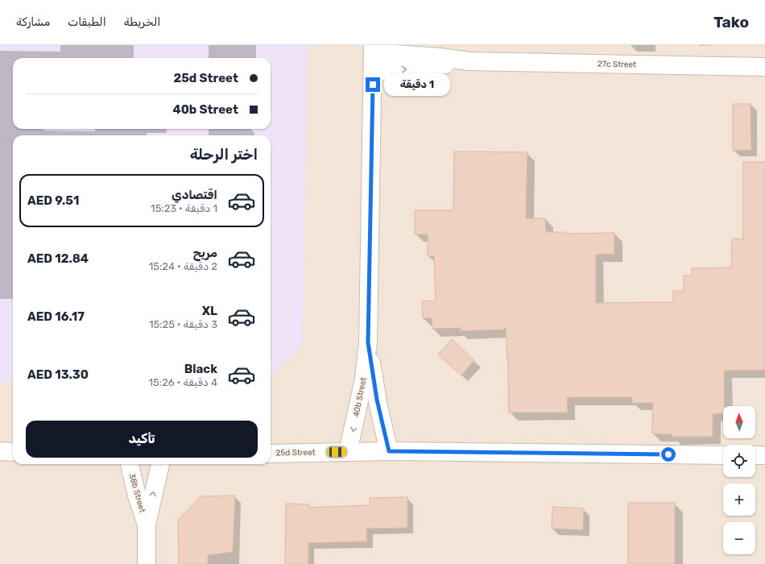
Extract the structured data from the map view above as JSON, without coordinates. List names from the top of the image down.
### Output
{
  "streets": {
    "street": [
      "27c Street",
      "40b Street",
      "25d Street",
      "38b Street"
    ]
  },
  "crossings": [
    ["27c Street", "40b Street"],
    ["40b Street", "25d Street"]
  ],
  "one_way": ["38b Street"],
  "north": "top",
  "page": {
    "header": "Tako",
    "nav": ["الخريطة", "الطبقات", "مشاركة"],
    "banner": ["25d Street", "40b Street"],
    "bubble": "1 دقيقة",
    "heading": "اختر الرحلة",
    "list": [
      {
        "name": "اقتصادي",
        "note": "1 دقيقة · 15:23",
        "value": "AED 9.51"
      },
      {
        "name": "مريح",
        "note": "2 دقيقة · 15:24",
        "value": "AED 12.84"
      },
      {
        "name": "XL",
        "note": "3 دقيقة · 15:25",
        "value": "AED 16.17"
      },
      {
        "name": "Black",
        "note": "4 دقيقة · 15:26",
        "value": "AED 13.30"
      }
    ],
    "map_buttons": ["+", "−"],
    "buttons": "تأكيد"
  }
}
